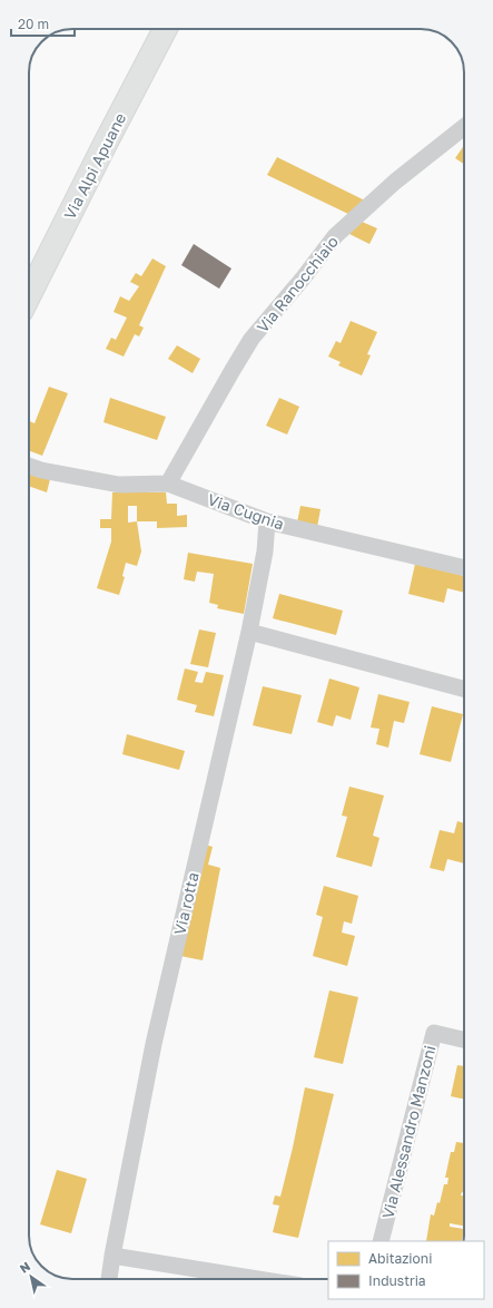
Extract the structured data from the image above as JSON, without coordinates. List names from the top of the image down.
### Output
{
  "streets": {
    "main road": ["Via Alpi Apuane"],
    "street": [
      "Via Ranocchiaio",
      "Via Cugnia",
      "Via rotta",
      "Via Alessandro Manzoni"
    ]
  },
  "crossings": [
    ["Via Ranocchiaio", "Via Cugnia"],
    ["Via Cugnia", "Via rotta"]
  ],
  "legend": ["Abitazioni", "Industria"],
  "scale_bar": "20 m",
  "north": "top left"
}
